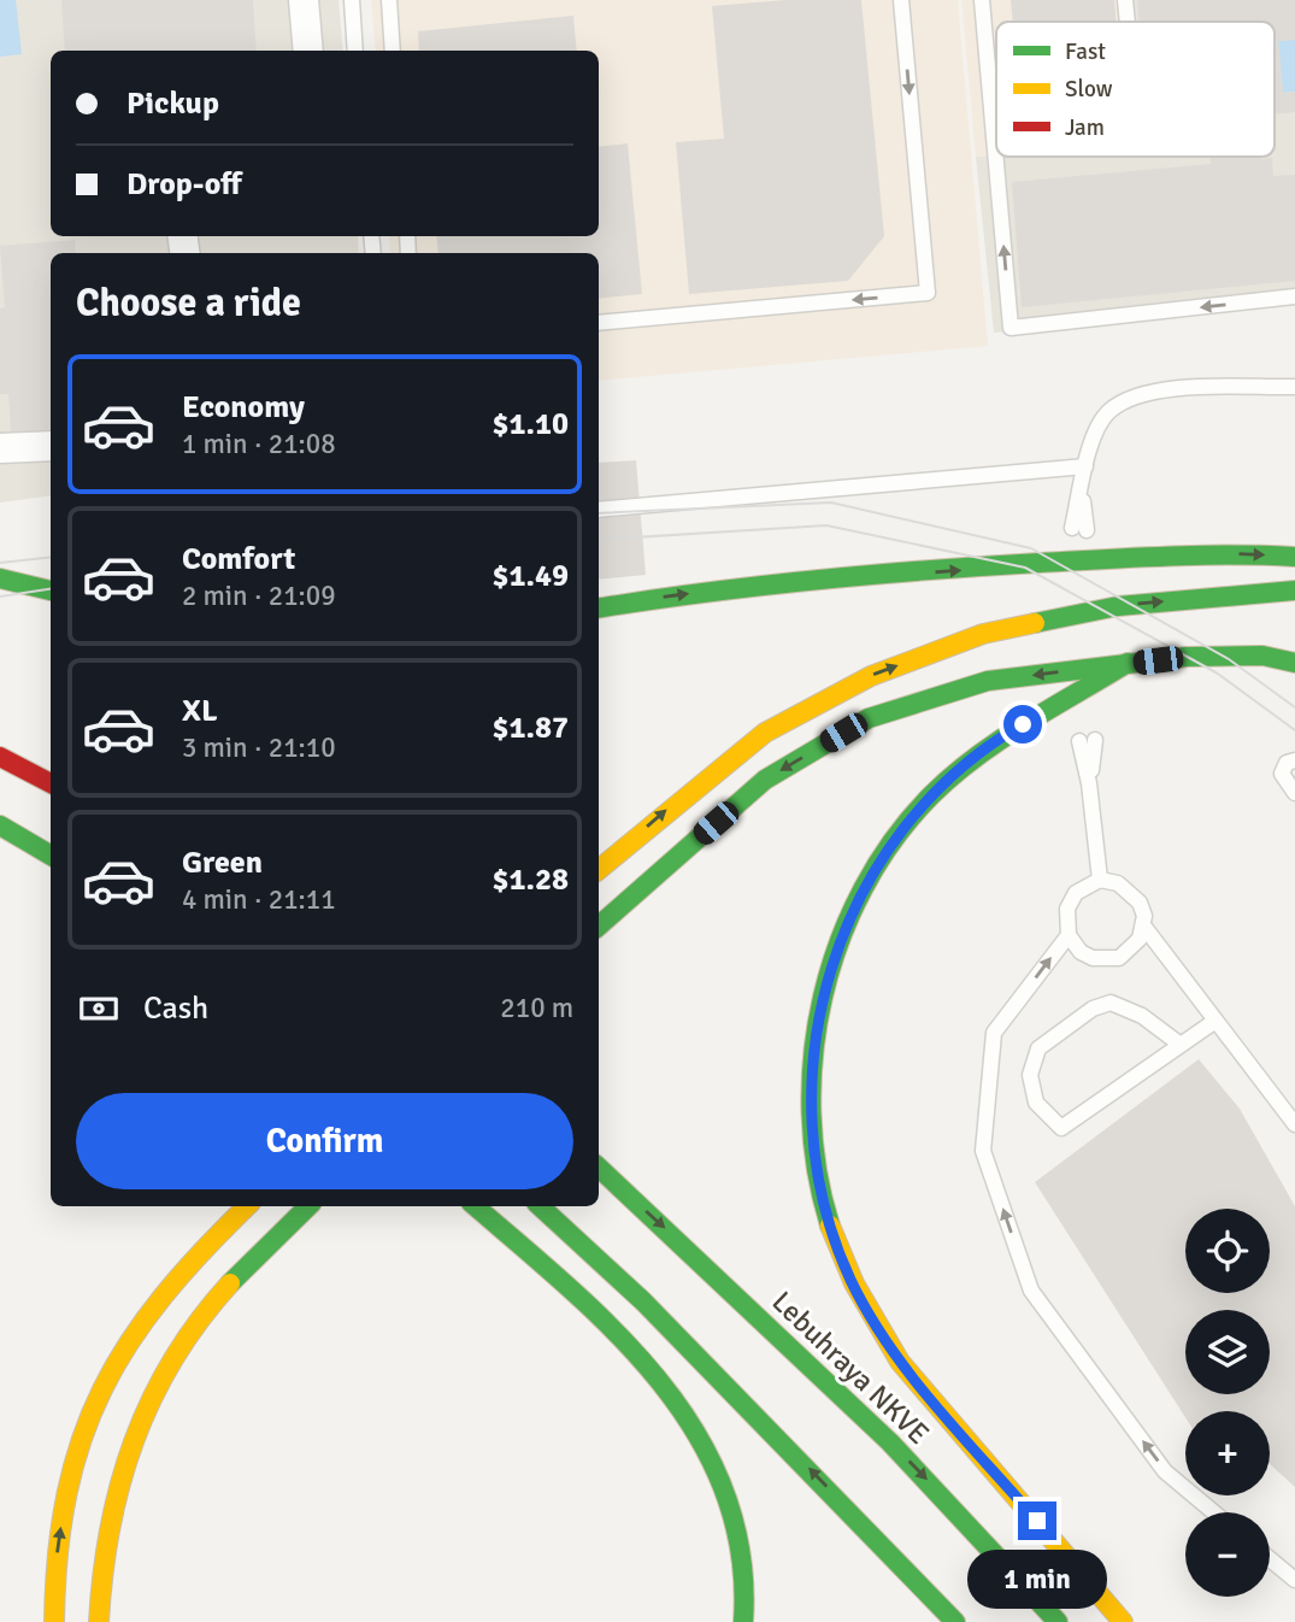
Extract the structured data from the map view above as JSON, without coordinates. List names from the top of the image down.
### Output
{
  "streets": {
    "highway": ["Lebuhraya NKVE"]
  },
  "legend": ["Fast", "Slow", "Jam"],
  "page": {
    "banner": ["Pickup", "Drop-off"],
    "heading": "Choose a ride",
    "list": [
      {
        "name": "Economy",
        "note": "1 min · 21:08",
        "value": "$1.10"
      },
      {
        "name": "Comfort",
        "note": "2 min · 21:09",
        "value": "$1.49"
      },
      {
        "name": "XL",
        "note": "3 min · 21:10",
        "value": "$1.87"
      },
      {
        "name": "Green",
        "note": "4 min · 21:11",
        "value": "$1.28"
      }
    ],
    "pay": ["Cash", "210 m"],
    "buttons": "Confirm",
    "map_buttons": ["+", "−"],
    "bubble": "1 min"
  }
}
